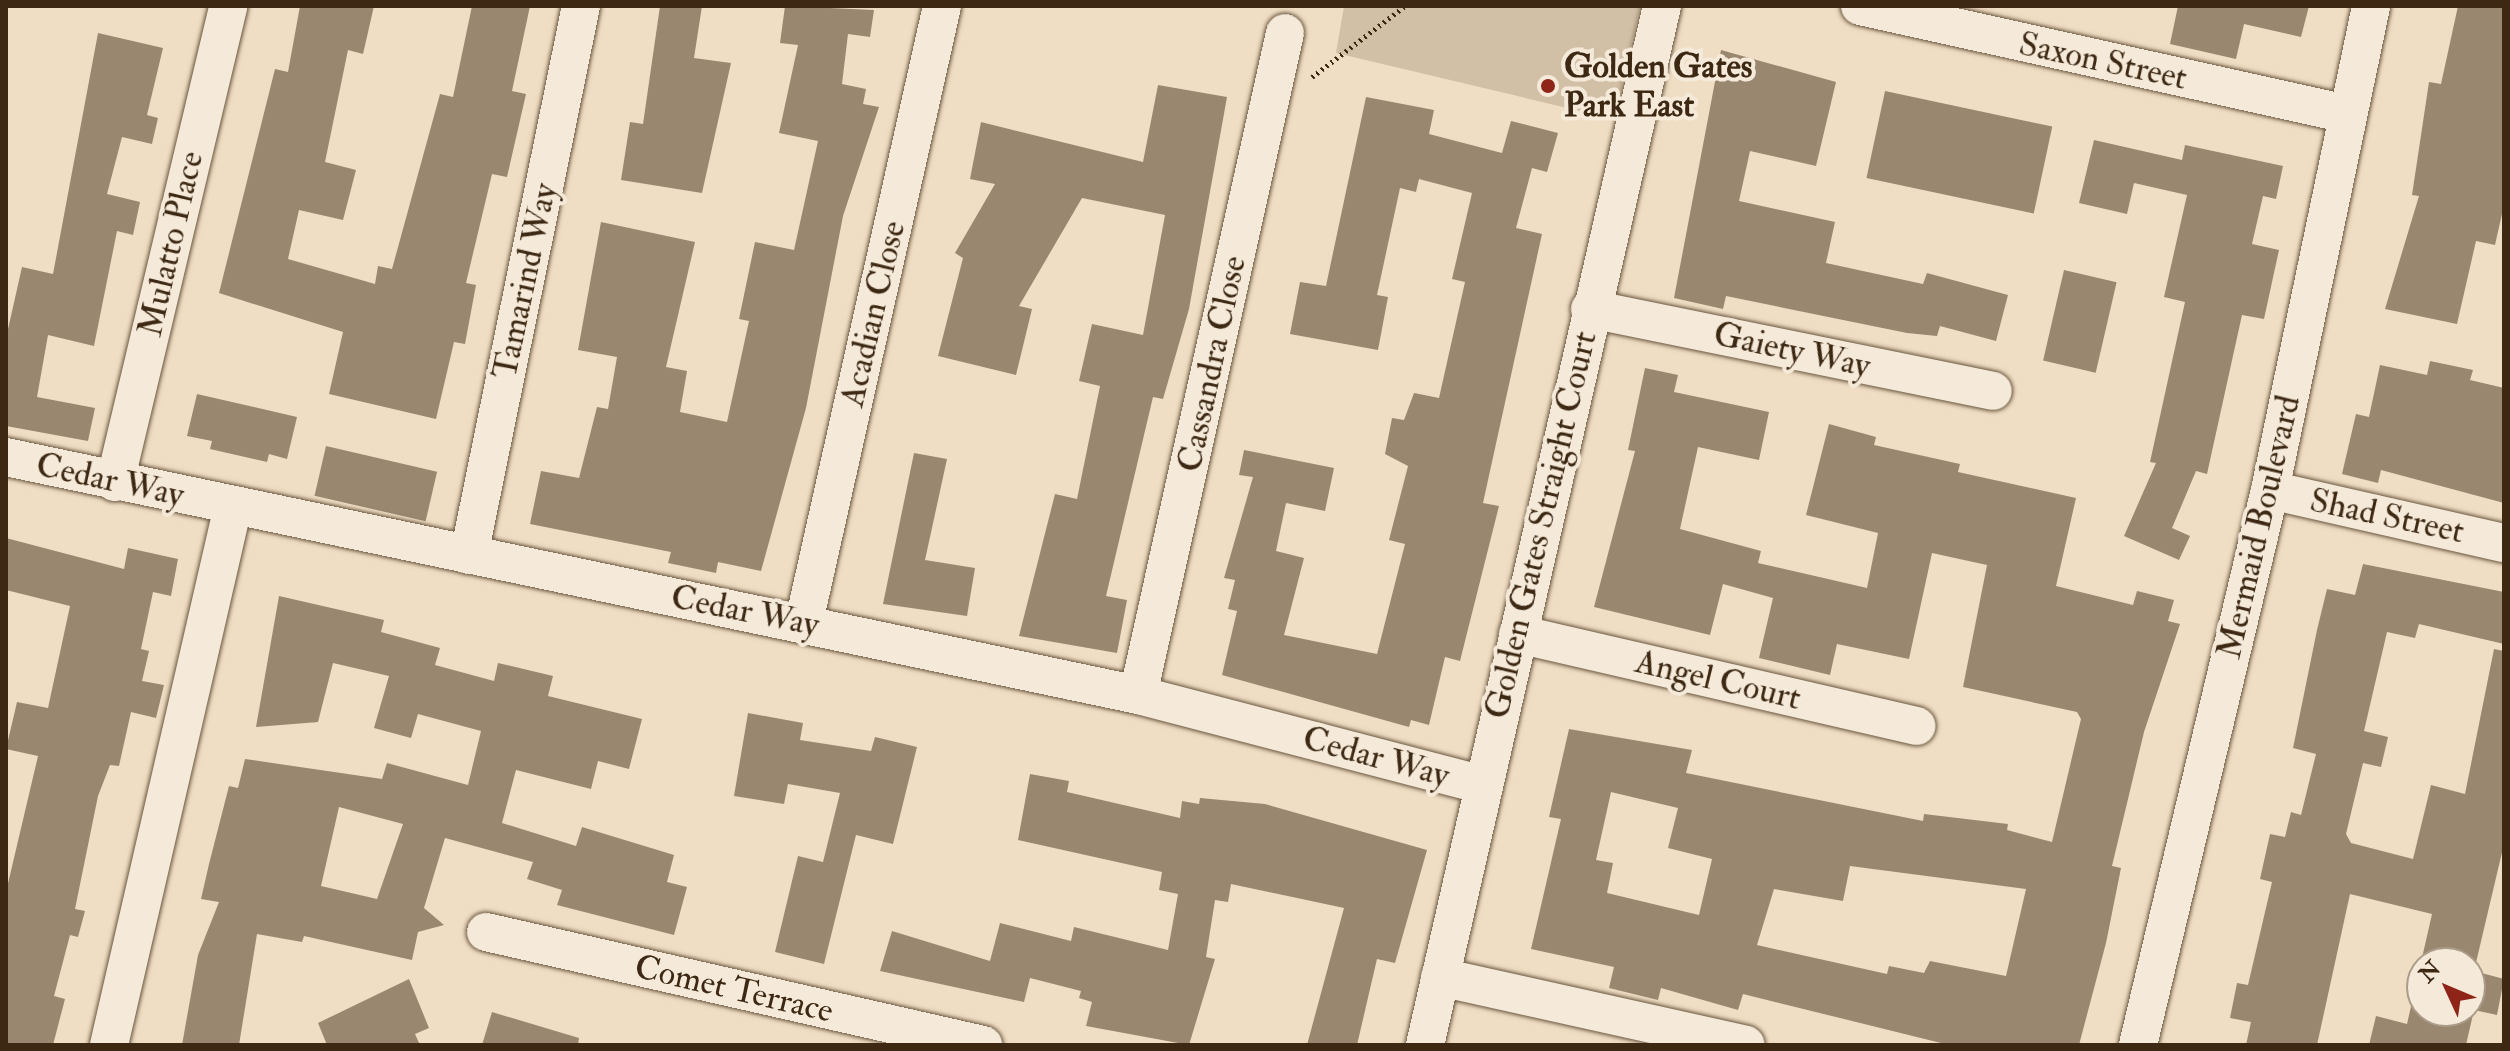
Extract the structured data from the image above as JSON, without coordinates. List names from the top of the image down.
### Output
{
  "streets": {
    "street": [
      "Saxon Street",
      "Mulatto Place",
      "Tamarind Way",
      "Acadian Close",
      "Gaiety Way",
      "Cassandra Close",
      "Cedar Way",
      "Shad Street",
      "Golden Gates Straight Court",
      "Mermaid Boulevard",
      "Angel Court",
      "Comet Terrace"
    ]
  },
  "crossings": [
    ["Saxon Street", "Mermaid Boulevard"],
    ["Mulatto Place", "Cedar Way"],
    ["Tamarind Way", "Cedar Way"],
    ["Acadian Close", "Cedar Way"],
    ["Gaiety Way", "Golden Gates Straight Court"],
    ["Cassandra Close", "Cedar Way"],
    ["Cedar Way", "Golden Gates Straight Court"],
    ["Shad Street", "Mermaid Boulevard"],
    ["Golden Gates Straight Court", "Angel Court"]
  ],
  "places": ["Golden Gates Park East"],
  "north": "top left"
}
